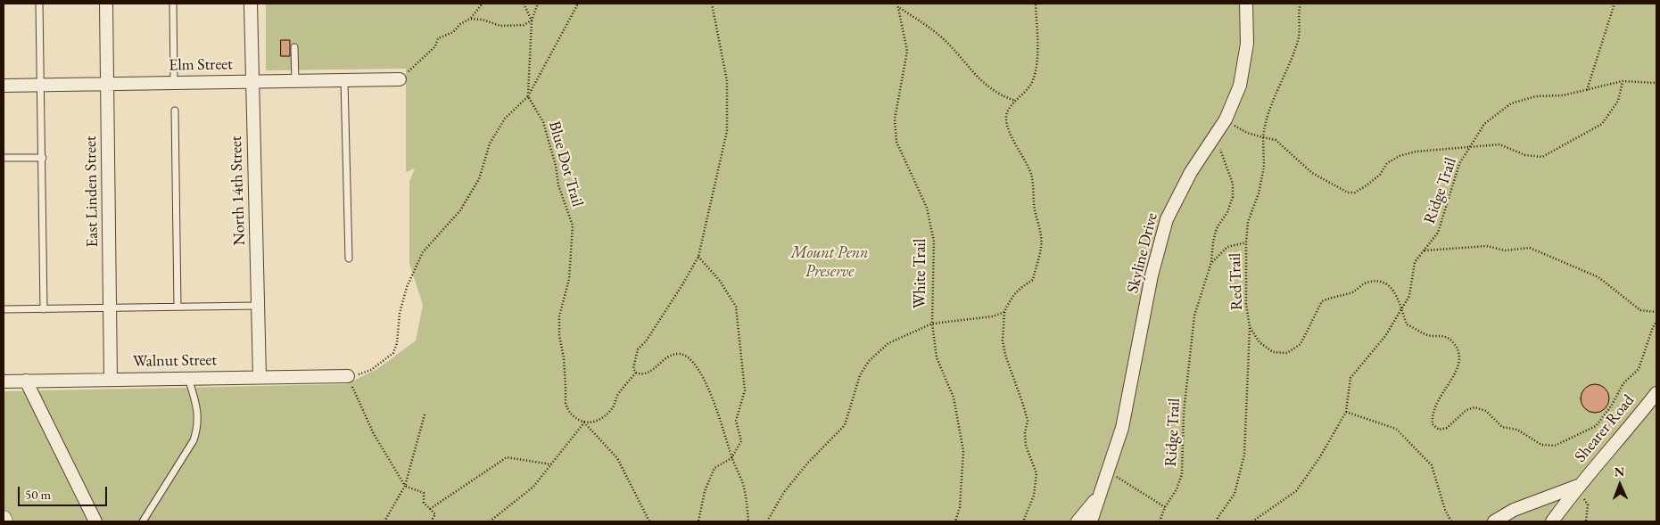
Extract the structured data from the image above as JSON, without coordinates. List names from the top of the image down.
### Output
{
  "streets": {
    "street": [
      "Elm Street",
      "North 14th Street",
      "East Linden Street",
      "Skyline Drive",
      "Walnut Street",
      "Shearer Road"
    ],
    "path": [
      "Blue Dot Trail",
      "Ridge Trail",
      "White Trail",
      "Red Trail"
    ]
  },
  "crossings": [
    ["Elm Street", "North 14th Street"],
    ["Elm Street", "East Linden Street"],
    ["North 14th Street", "Walnut Street"],
    ["Ridge Trail", "Skyline Drive"],
    ["Ridge Trail", "Red Trail"],
    ["East Linden Street", "Walnut Street"]
  ],
  "parks": ["Mount Penn Preserve"],
  "scale_bar": "50 m",
  "north": "top"
}
